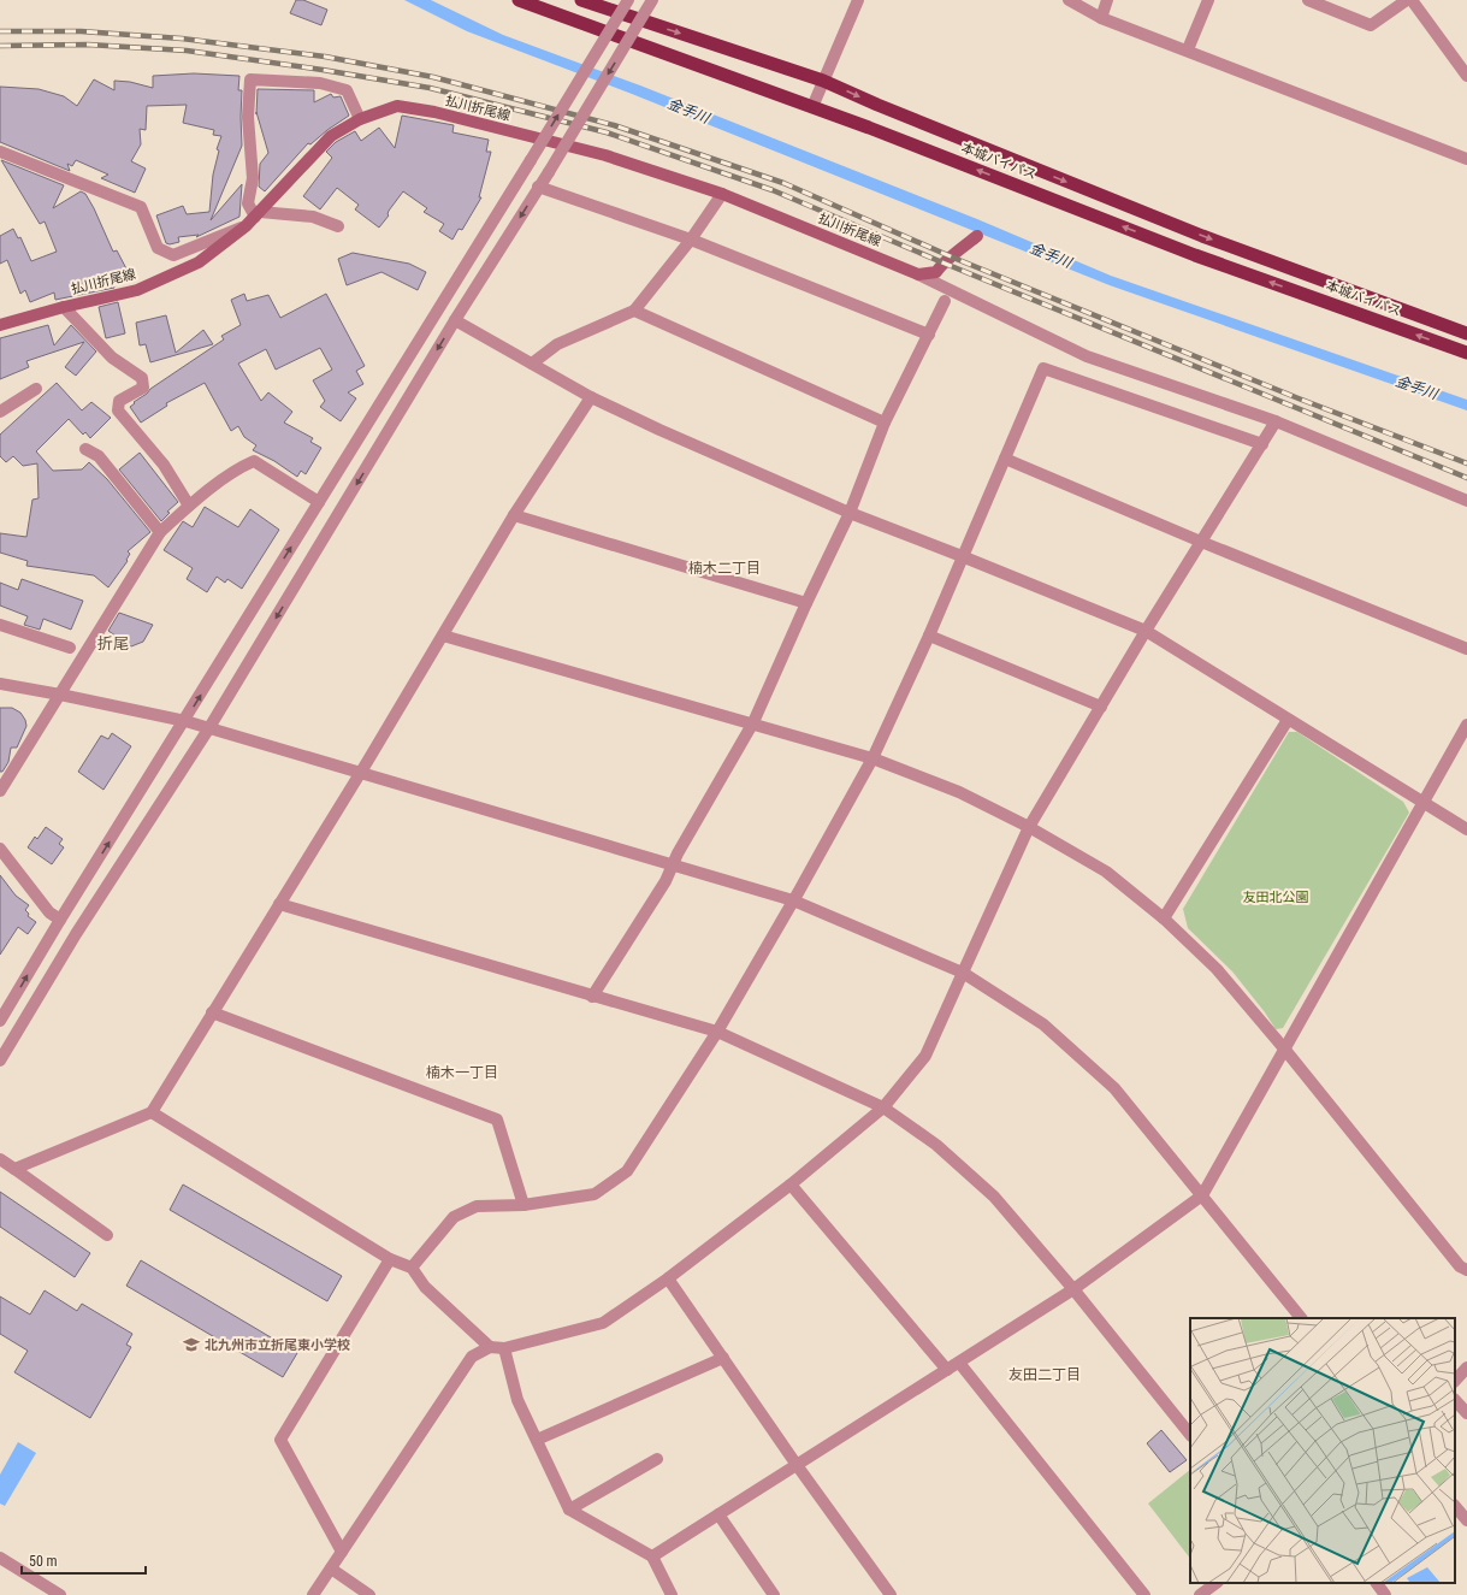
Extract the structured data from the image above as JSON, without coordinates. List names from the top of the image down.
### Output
{
  "streets": {
    "highway": ["本城バイパス"],
    "main road": ["払川折尾線"]
  },
  "districts": [
    "楠木二丁目",
    "折尾",
    "楠木一丁目",
    "友田二丁目"
  ],
  "water": ["金手川"],
  "parks": ["友田北公園"],
  "places": {
    "school or university": ["北九州市立折尾東小学校"]
  },
  "scale_bar": "50 m"
}
